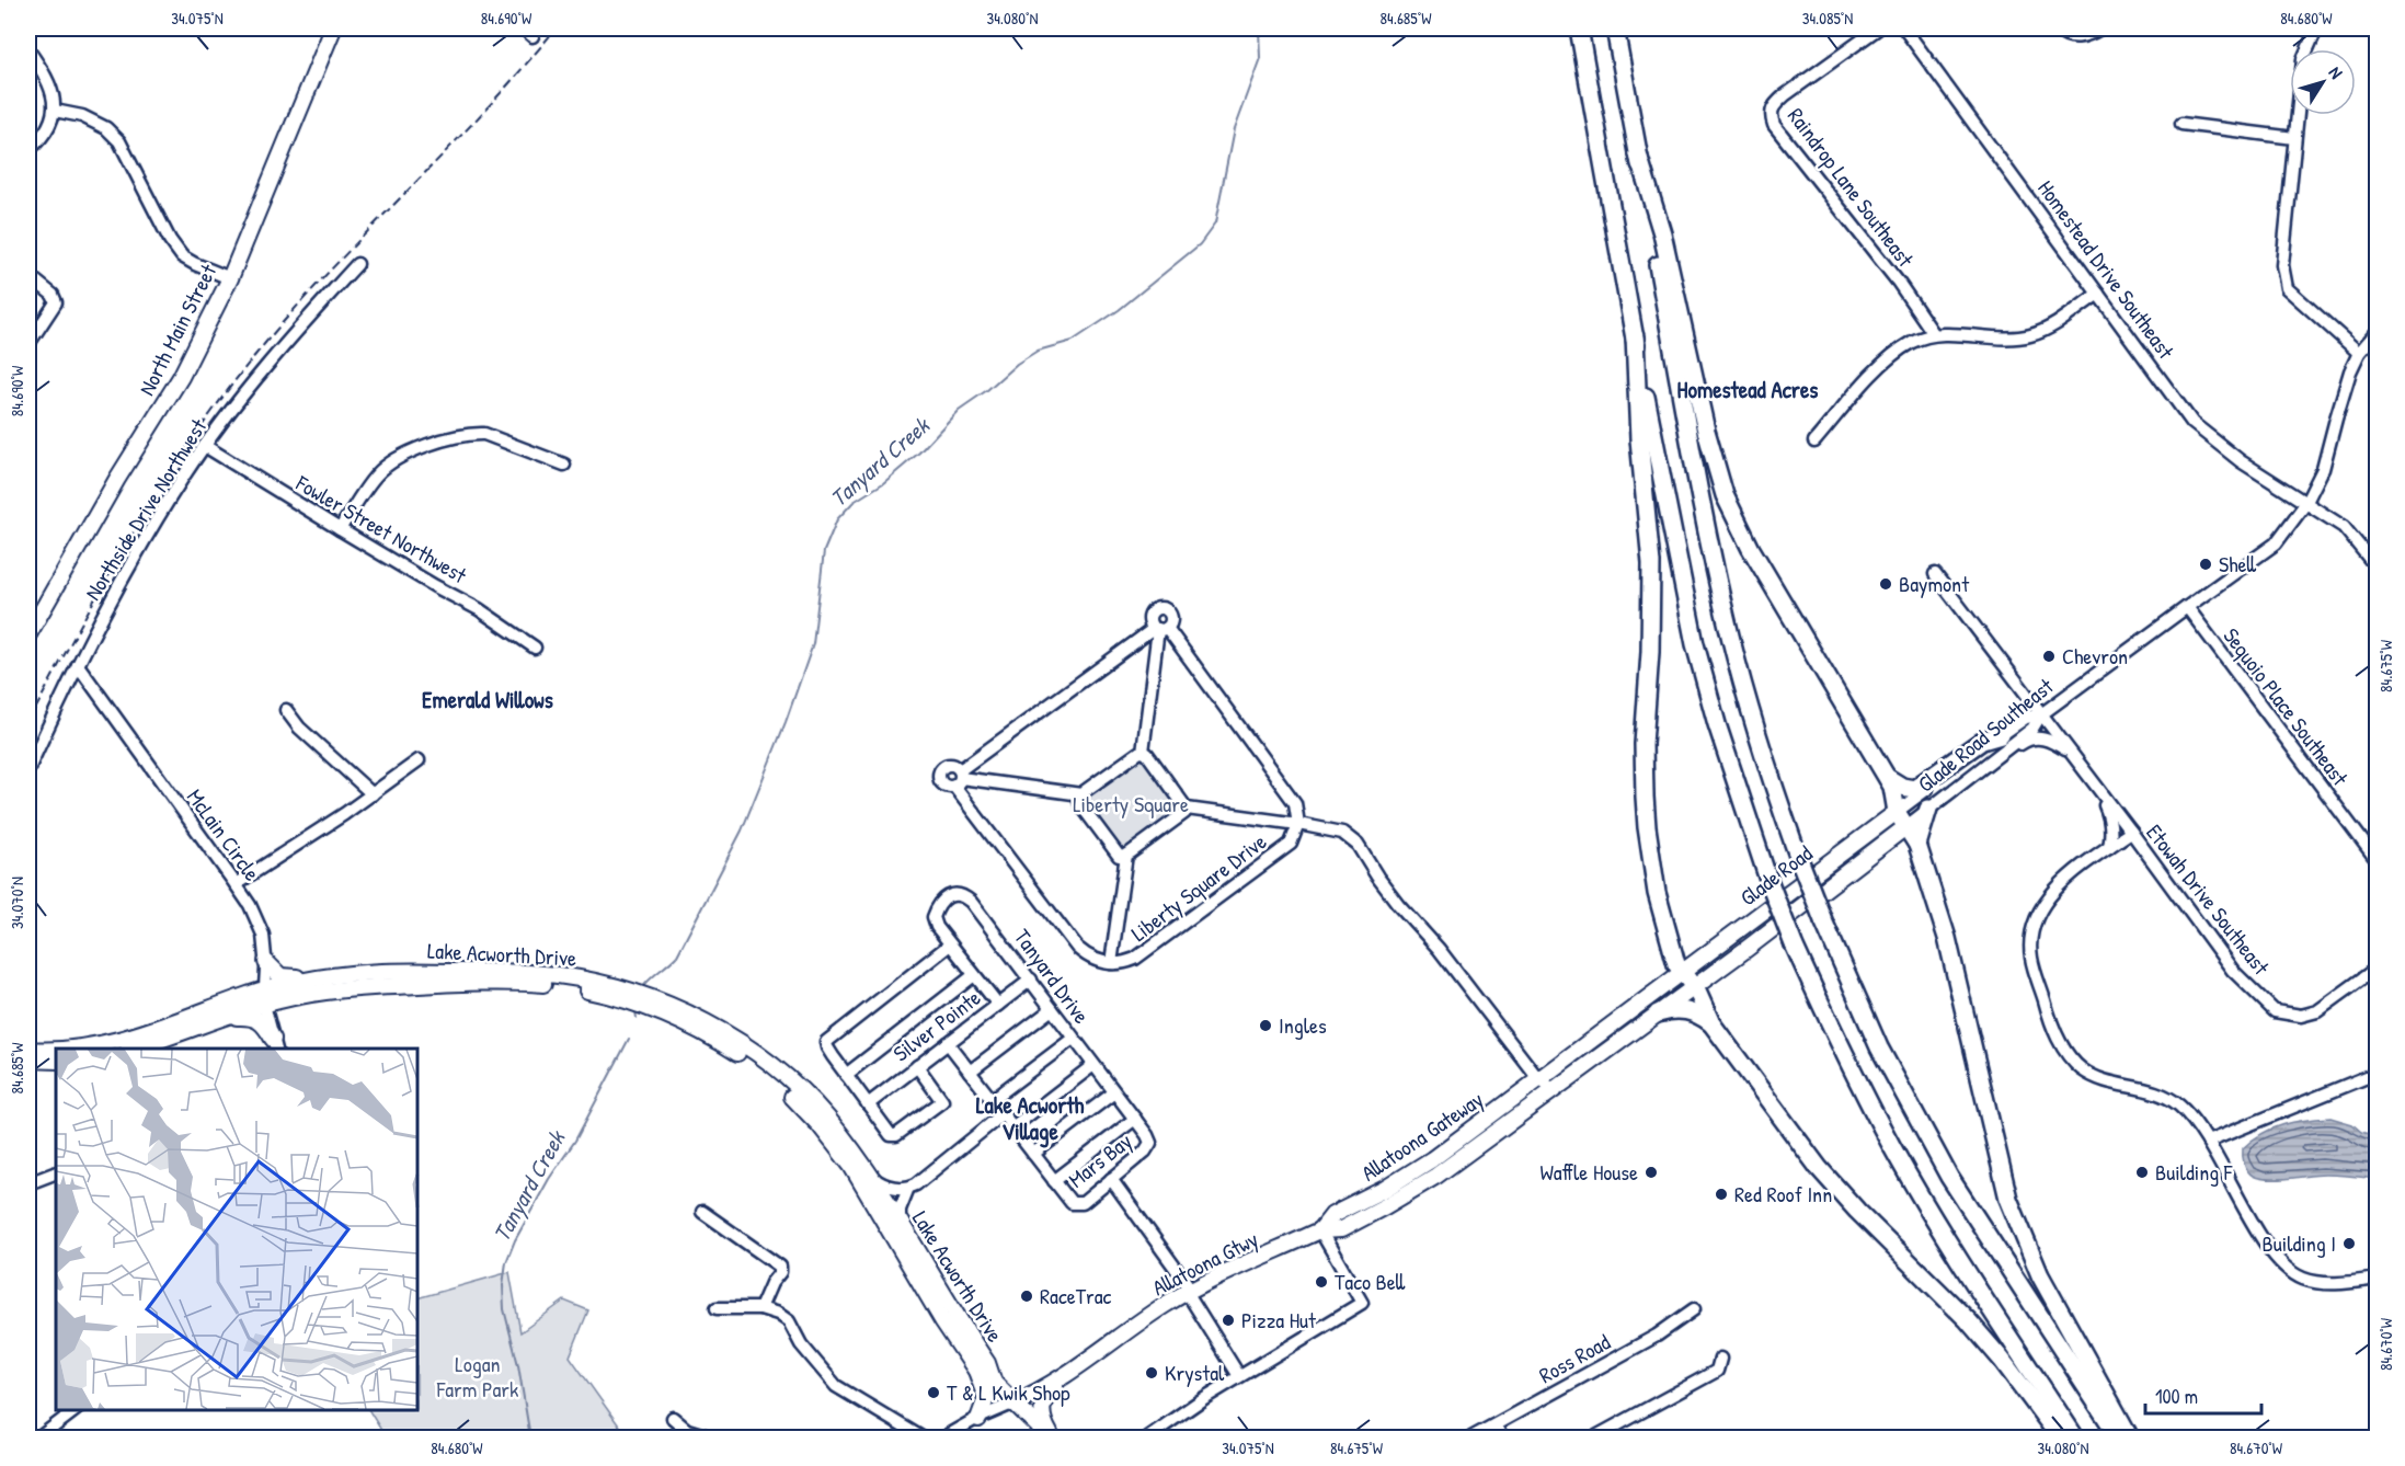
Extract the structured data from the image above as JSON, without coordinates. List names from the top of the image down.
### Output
{
  "streets": {
    "main road": [
      "North Main Street",
      "Glade Road Southeast",
      "Glade Road",
      "Lake Acworth Drive",
      "Allatoona Gateway",
      "Allatoona Gtwy"
    ],
    "street": [
      "Raindrop Lane Southeast",
      "Homestead Drive Southeast",
      "Northside Drive Northwest",
      "Fowler Street Northwest",
      "Sequoio Place Southeast",
      "McLain Circle",
      "Liberty Square Drive",
      "Etowah Drive Southeast",
      "Tanyard Drive",
      "Silver Pointe",
      "Mars Bay",
      "Ross Road"
    ]
  },
  "crossings": [
    ["Homestead Drive Southeast", "Glade Road Southeast"],
    ["Northside Drive Northwest", "Fowler Street Northwest"],
    ["Northside Drive Northwest", "McLain Circle"],
    ["Sequoio Place Southeast", "Glade Road Southeast"],
    ["Glade Road Southeast", "Glade Road"],
    ["Glade Road Southeast", "Etowah Drive Southeast"],
    ["McLain Circle", "Lake Acworth Drive"],
    ["Glade Road", "Allatoona Gateway"],
    ["Lake Acworth Drive", "Allatoona Gtwy"],
    ["Tanyard Drive", "Silver Pointe"],
    ["Tanyard Drive", "Mars Bay"],
    ["Allatoona Gateway", "Allatoona Gtwy"]
  ],
  "districts": ["Homestead Acres", "Emerald Willows", "Lake Acworth Village"],
  "water": ["Tanyard Creek"],
  "parks": ["Liberty Square", "Logan Farm Park"],
  "places": [
    "Shell",
    "Baymont",
    "Chevron",
    "Ingles",
    "Waffle House",
    "Building F",
    "Red Roof Inn",
    "Building I",
    "Taco Bell",
    "RaceTrac",
    "Pizza Hut",
    "Krystal",
    "T & L Kwik Shop"
  ],
  "scale_bar": "100 m",
  "north": "top right",
  "coordinates": [
    "34.075°N",
    "84.690°W",
    "34.080°N",
    "84.685°W",
    "34.085°N",
    "84.680°W",
    "84.675°W",
    "34.070°N",
    "84.670°W"
  ]
}
